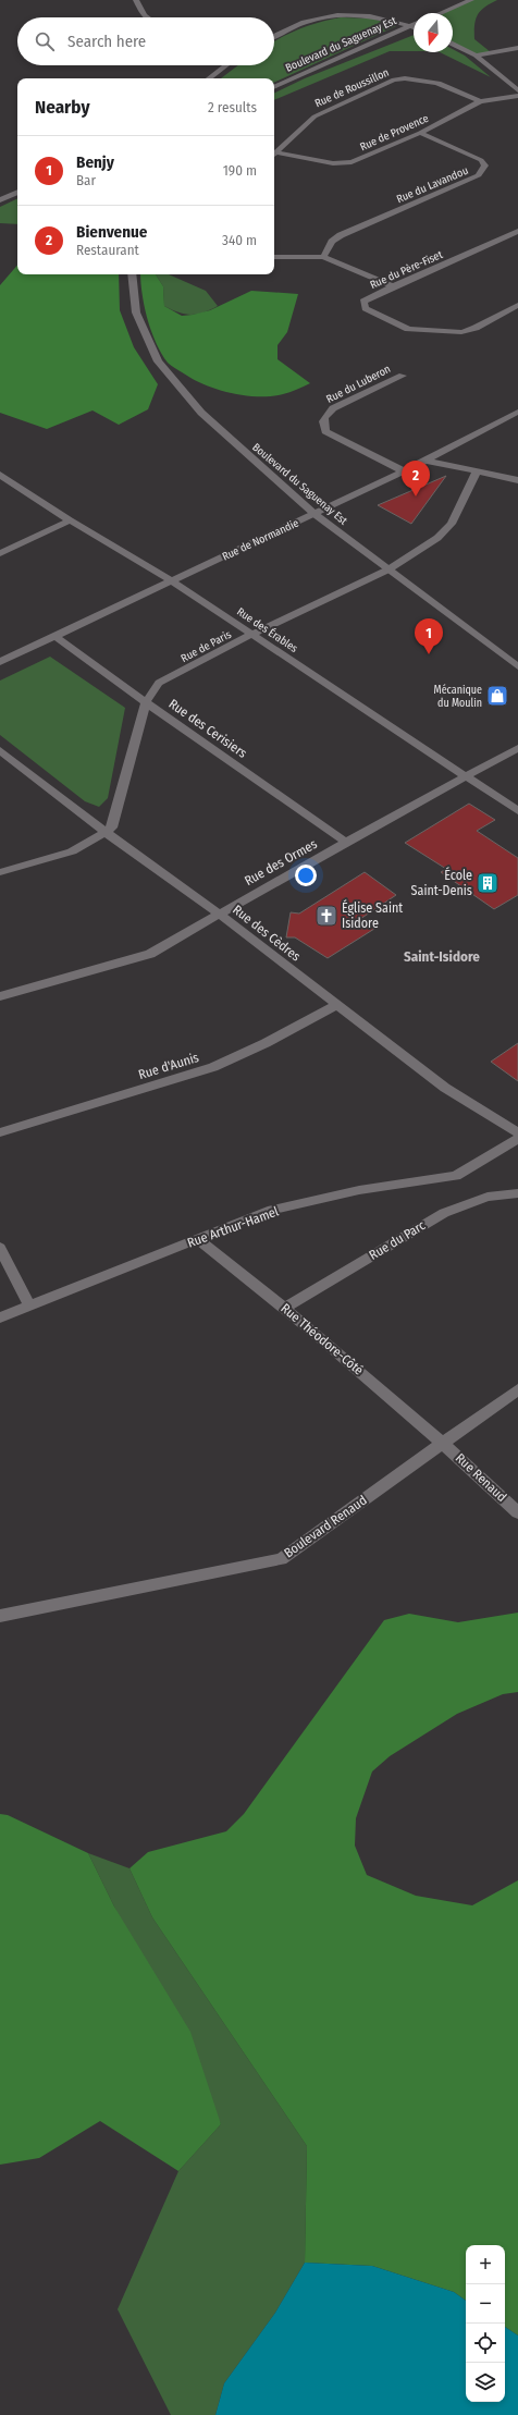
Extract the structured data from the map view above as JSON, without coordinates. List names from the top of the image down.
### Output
{
  "streets": {
    "street": [
      "Boulevard du Saguenay Est",
      "Rue de Roussillon",
      "Rue de Provence",
      "Rue du Lavandou",
      "Rue du Père-Fiset",
      "Rue du Luberon",
      "Rue de Normandie",
      "Rue des Érables",
      "Rue de Paris",
      "Rue des Cerisiers",
      "Rue des Ormes",
      "Rue des Cèdres",
      "Rue d'Aunis",
      "Rue Arthur-Hamel",
      "Rue du Parc",
      "Rue Théodore-Côté",
      "Rue Renaud",
      "Boulevard Renaud"
    ]
  },
  "crossings": [
    ["Boulevard du Saguenay Est", "Rue de Normandie"],
    ["Boulevard du Saguenay Est", "Rue de Paris"],
    ["Rue de Roussillon", "Rue de Provence"],
    ["Rue de Provence", "Rue du Lavandou"],
    ["Rue du Luberon", "Rue de Normandie"],
    ["Rue de Normandie", "Rue des Érables"],
    ["Rue de Normandie", "Rue des Cerisiers"],
    ["Rue des Érables", "Rue de Paris"],
    ["Rue des Érables", "Rue des Ormes"],
    ["Rue de Paris", "Rue des Cerisiers"],
    ["Rue de Paris", "Rue des Cèdres"],
    ["Rue des Cerisiers", "Rue des Ormes"],
    ["Rue des Ormes", "Rue des Cèdres"],
    ["Rue des Cèdres", "Rue d'Aunis"],
    ["Rue Arthur-Hamel", "Rue Théodore-Côté"],
    ["Rue du Parc", "Rue Théodore-Côté"],
    ["Rue Théodore-Côté", "Rue Renaud"],
    ["Rue Théodore-Côté", "Boulevard Renaud"],
    ["Rue Renaud", "Boulevard Renaud"]
  ],
  "districts": ["Saint-Isidore"],
  "places": {
    "shop": ["Mécanique du Moulin"],
    "building": ["École Saint-Denis"],
    "church": ["Église Saint Isidore"]
  },
  "north": "bottom",
  "page": {
    "search": "Search here",
    "heading": ["Nearby", "2 results"],
    "list": [
      {
        "mark": "1",
        "name": "Benjy",
        "note": "Bar",
        "value": "190 m"
      },
      {
        "mark": "2",
        "name": "Bienvenue",
        "note": "Restaurant",
        "value": "340 m"
      }
    ],
    "pins": ["2", "1"],
    "map_buttons": ["+", "−"]
  }
}
